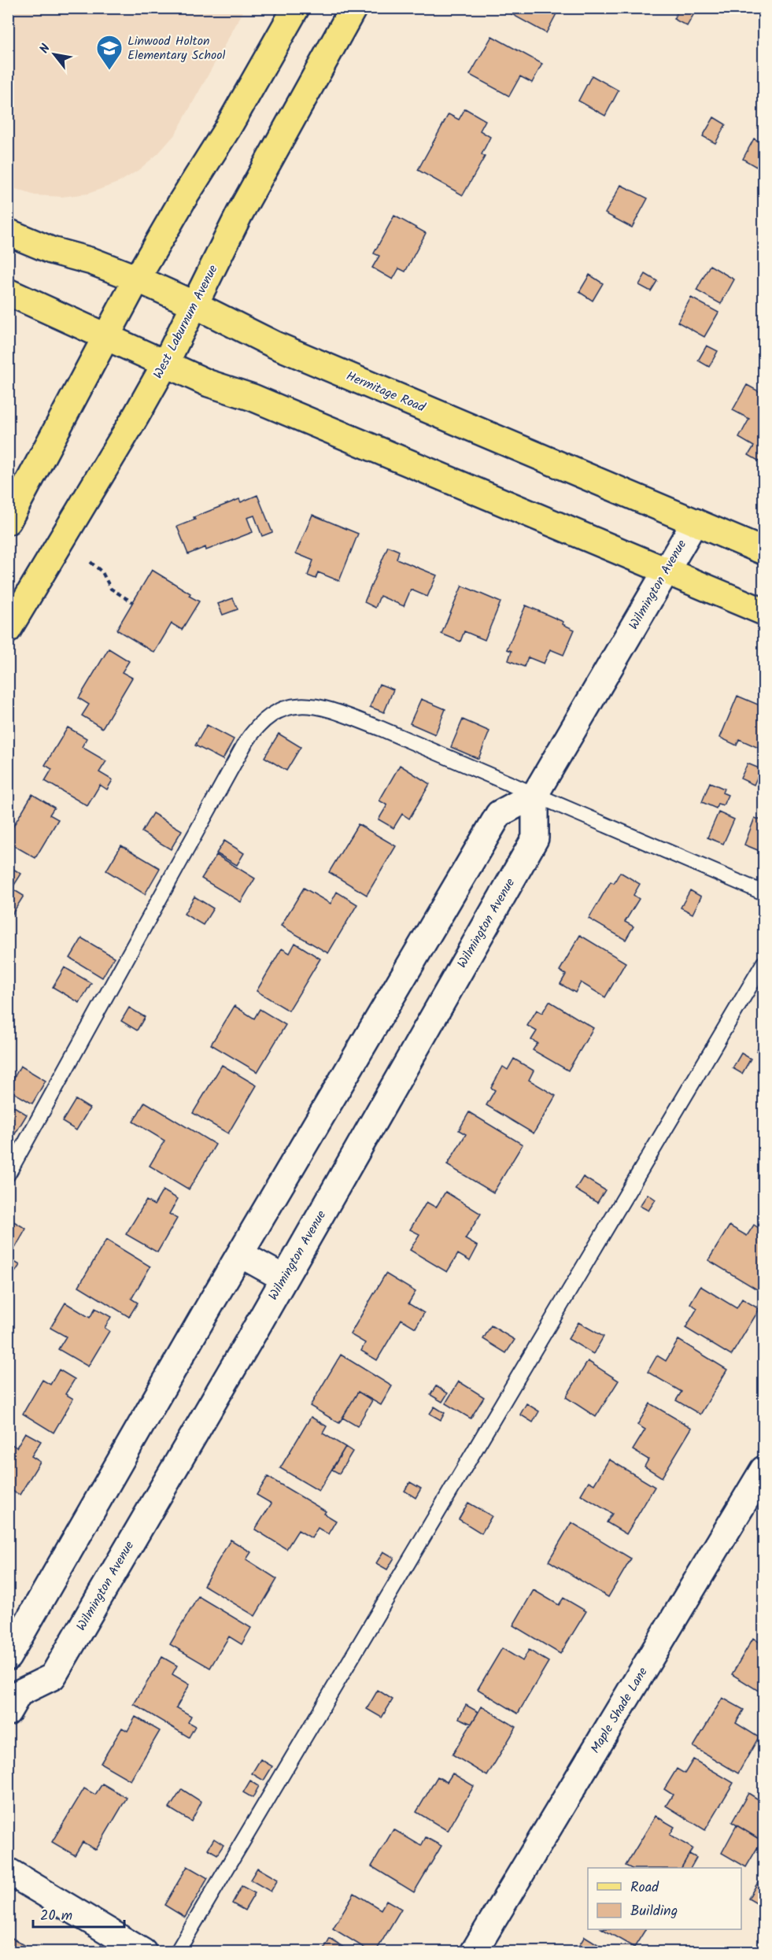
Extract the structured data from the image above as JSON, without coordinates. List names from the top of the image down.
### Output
{
  "streets": {
    "main road": ["West Laburnum Avenue", "Hermitage Road"],
    "street": ["Wilmington Avenue", "Maple Shade Lane"]
  },
  "crossings": [
    ["West Laburnum Avenue", "Hermitage Road"],
    ["Hermitage Road", "Wilmington Avenue"]
  ],
  "places": {
    "school or university": ["Linwood Holton Elementary School"]
  },
  "legend": ["Road", "Building"],
  "scale_bar": "20 m",
  "north": "top left"
}
